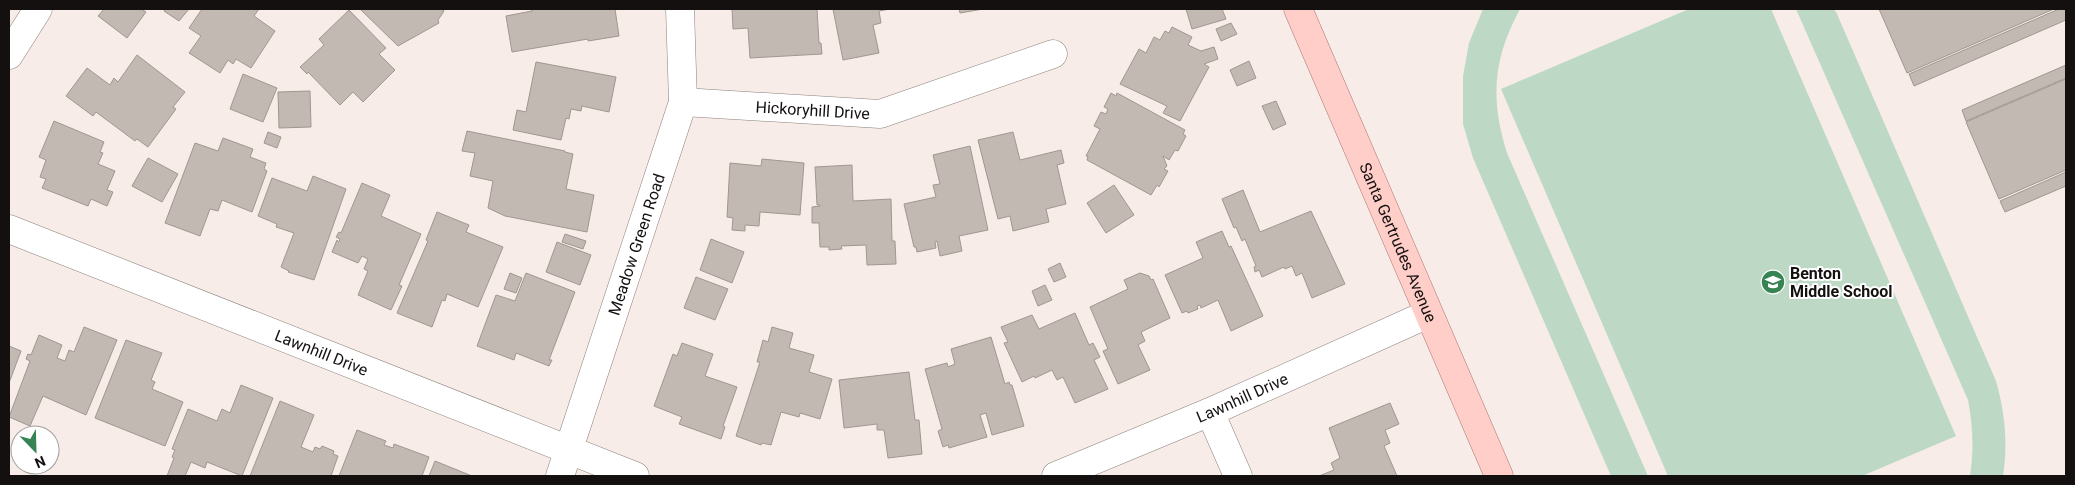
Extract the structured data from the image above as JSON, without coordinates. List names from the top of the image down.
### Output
{
  "streets": {
    "main road": ["Santa Gertrudes Avenue"],
    "street": ["Hickoryhill Drive", "Meadow Green Road", "Lawnhill Drive"]
  },
  "crossings": [
    ["Hickoryhill Drive", "Meadow Green Road"],
    ["Santa Gertrudes Avenue", "Lawnhill Drive"],
    ["Meadow Green Road", "Lawnhill Drive"]
  ],
  "places": {
    "school or university": ["Benton Middle School"]
  },
  "north": "bottom right"
}
